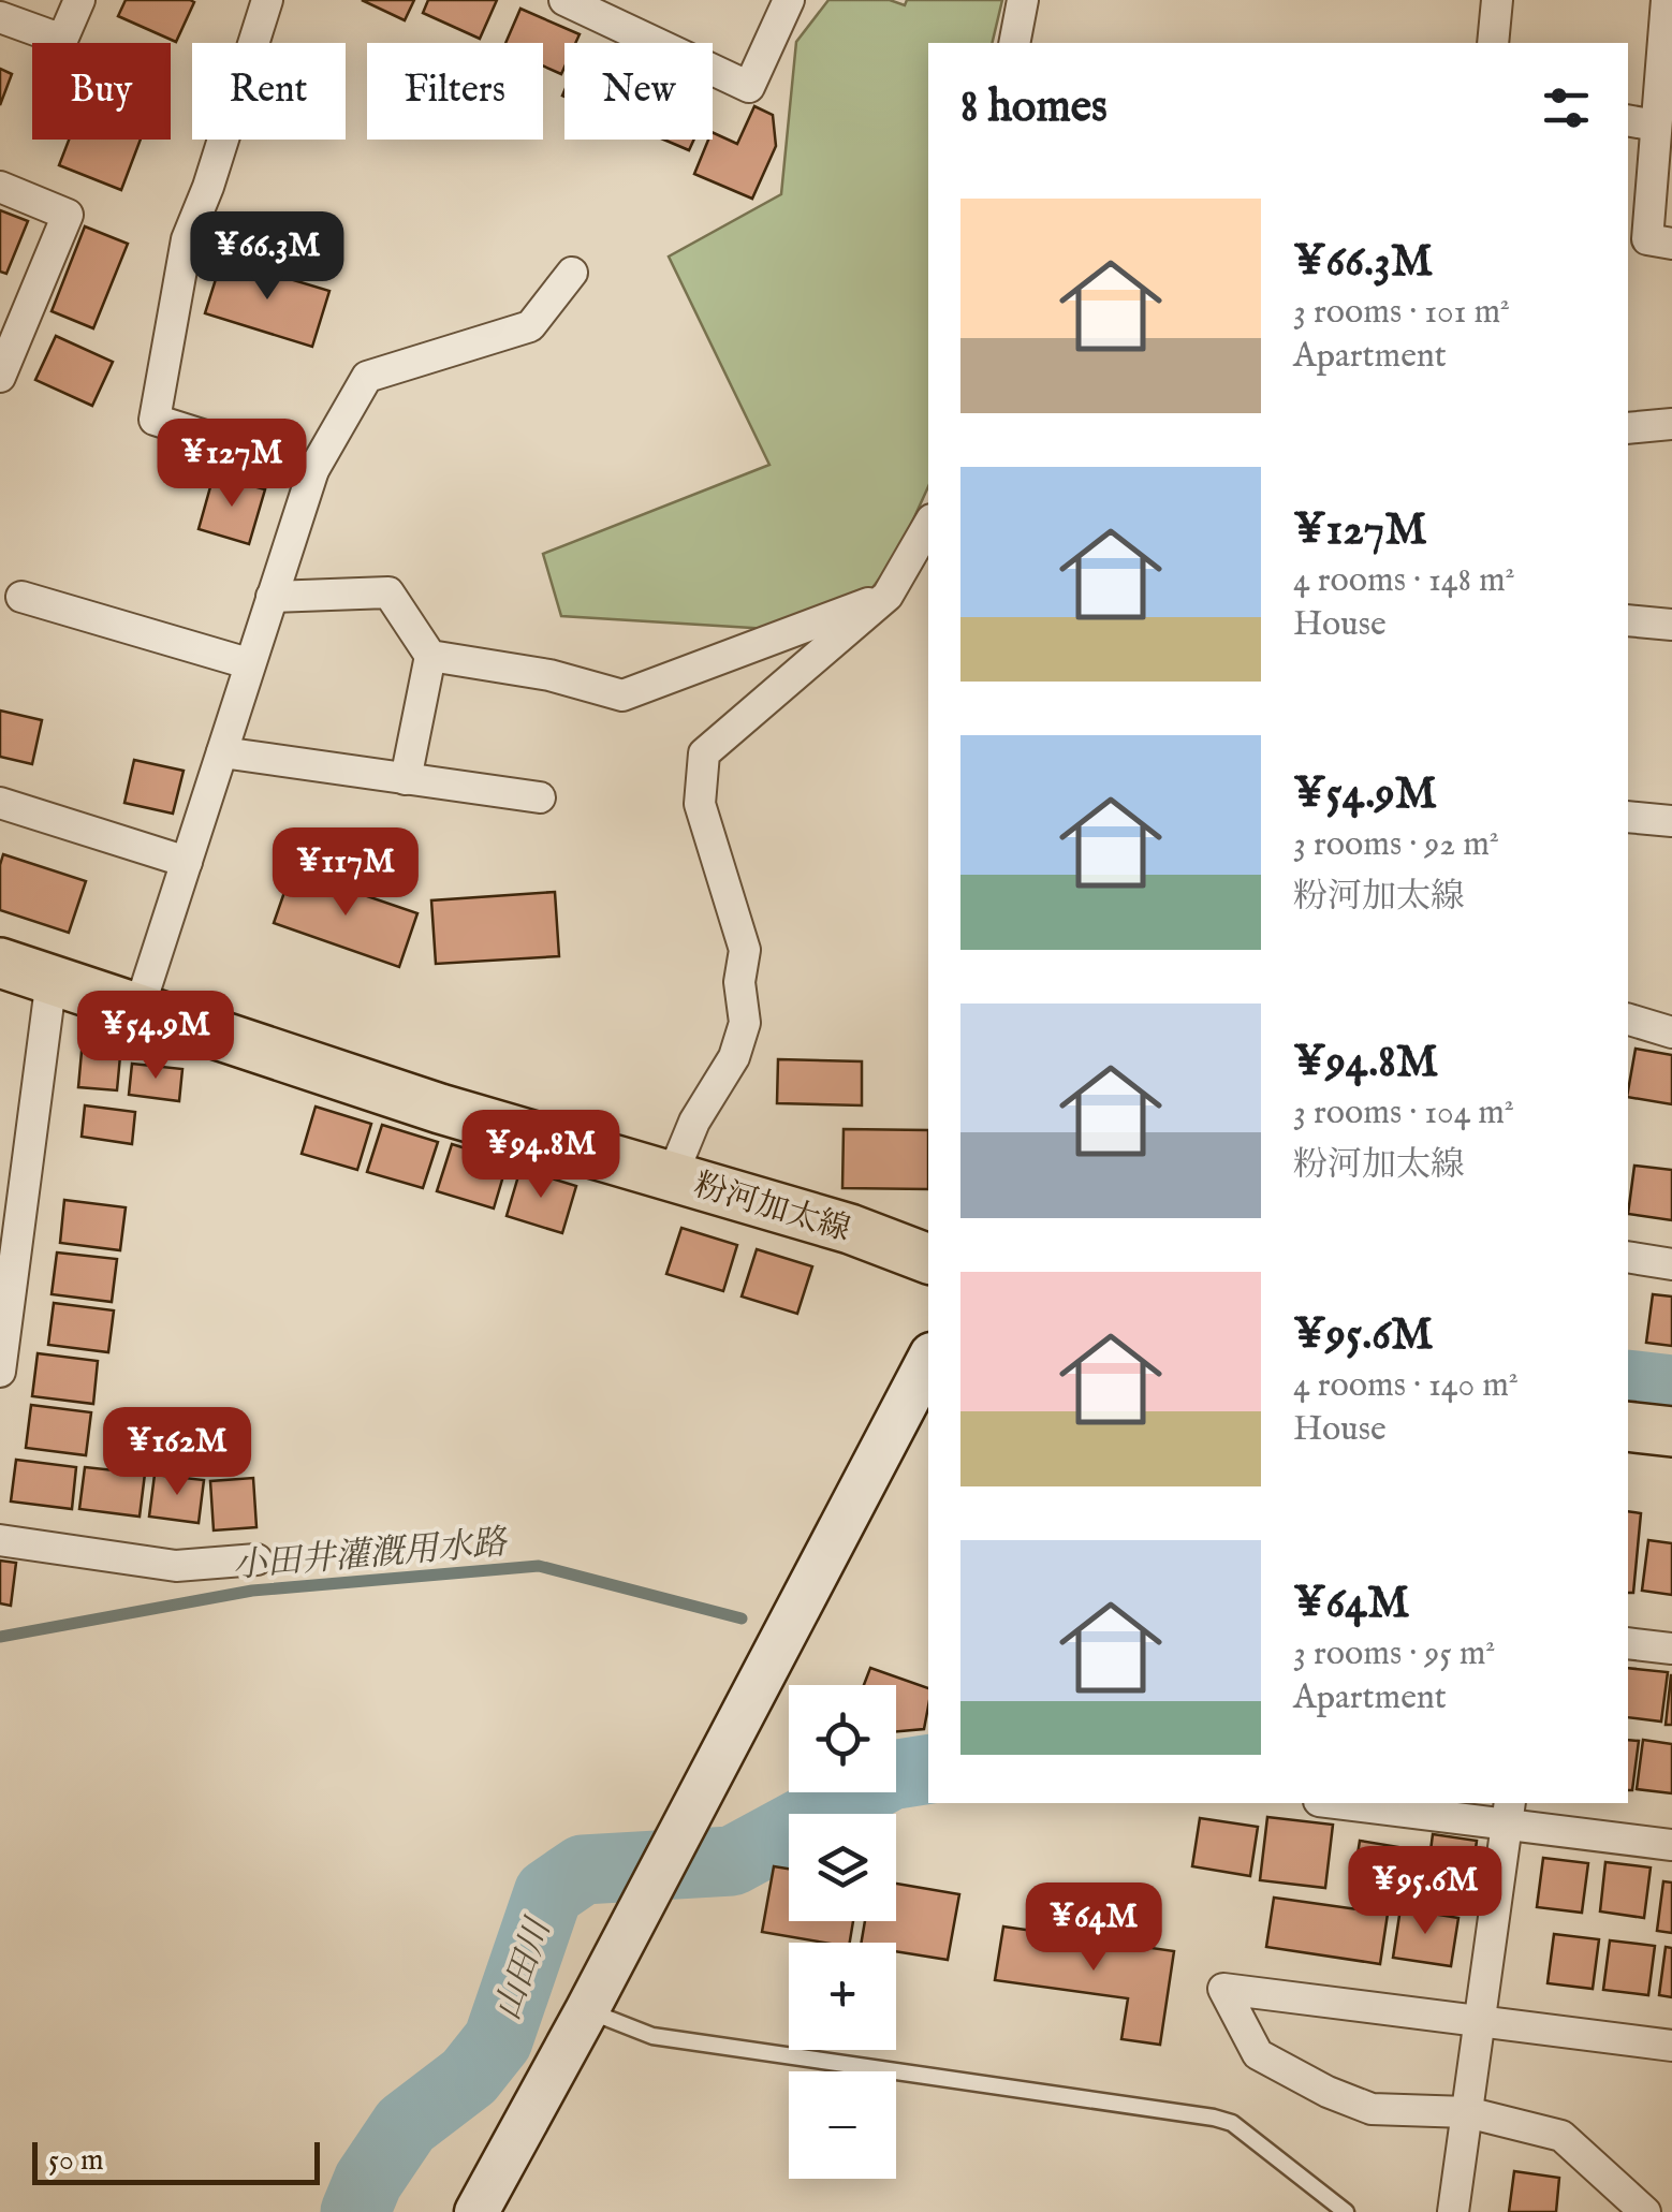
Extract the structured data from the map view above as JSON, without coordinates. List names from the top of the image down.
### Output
{
  "streets": {
    "main road": ["粉河加太線"]
  },
  "water": ["小田井灌漑用水路", "山田川"],
  "scale_bar": "50 m",
  "page": {
    "chip": [
      "Buy",
      "Rent",
      "Filters",
      "New"
    ],
    "heading": "8 homes",
    "list": [
      {
        "name": "¥66.3M",
        "note": "3 rooms · 101 m² · Apartment"
      },
      {
        "name": "¥127M",
        "note": "4 rooms · 148 m² · House"
      },
      {
        "name": "¥54.9M",
        "note": "3 rooms · 92 m² · 粉河加太線"
      },
      {
        "name": "¥94.8M",
        "note": "3 rooms · 104 m² · 粉河加太線"
      },
      {
        "name": "¥95.6M",
        "note": "4 rooms · 140 m² · House"
      },
      {
        "name": "¥64M",
        "note": "3 rooms · 95 m² · Apartment"
      }
    ],
    "price": [
      "¥66.3M",
      "¥127M",
      "¥117M",
      "¥54.9M",
      "¥94.8M",
      "¥162M",
      "¥95.6M",
      "¥64M"
    ],
    "map_buttons": ["+", "−"],
    "scale": "50 m"
  }
}
